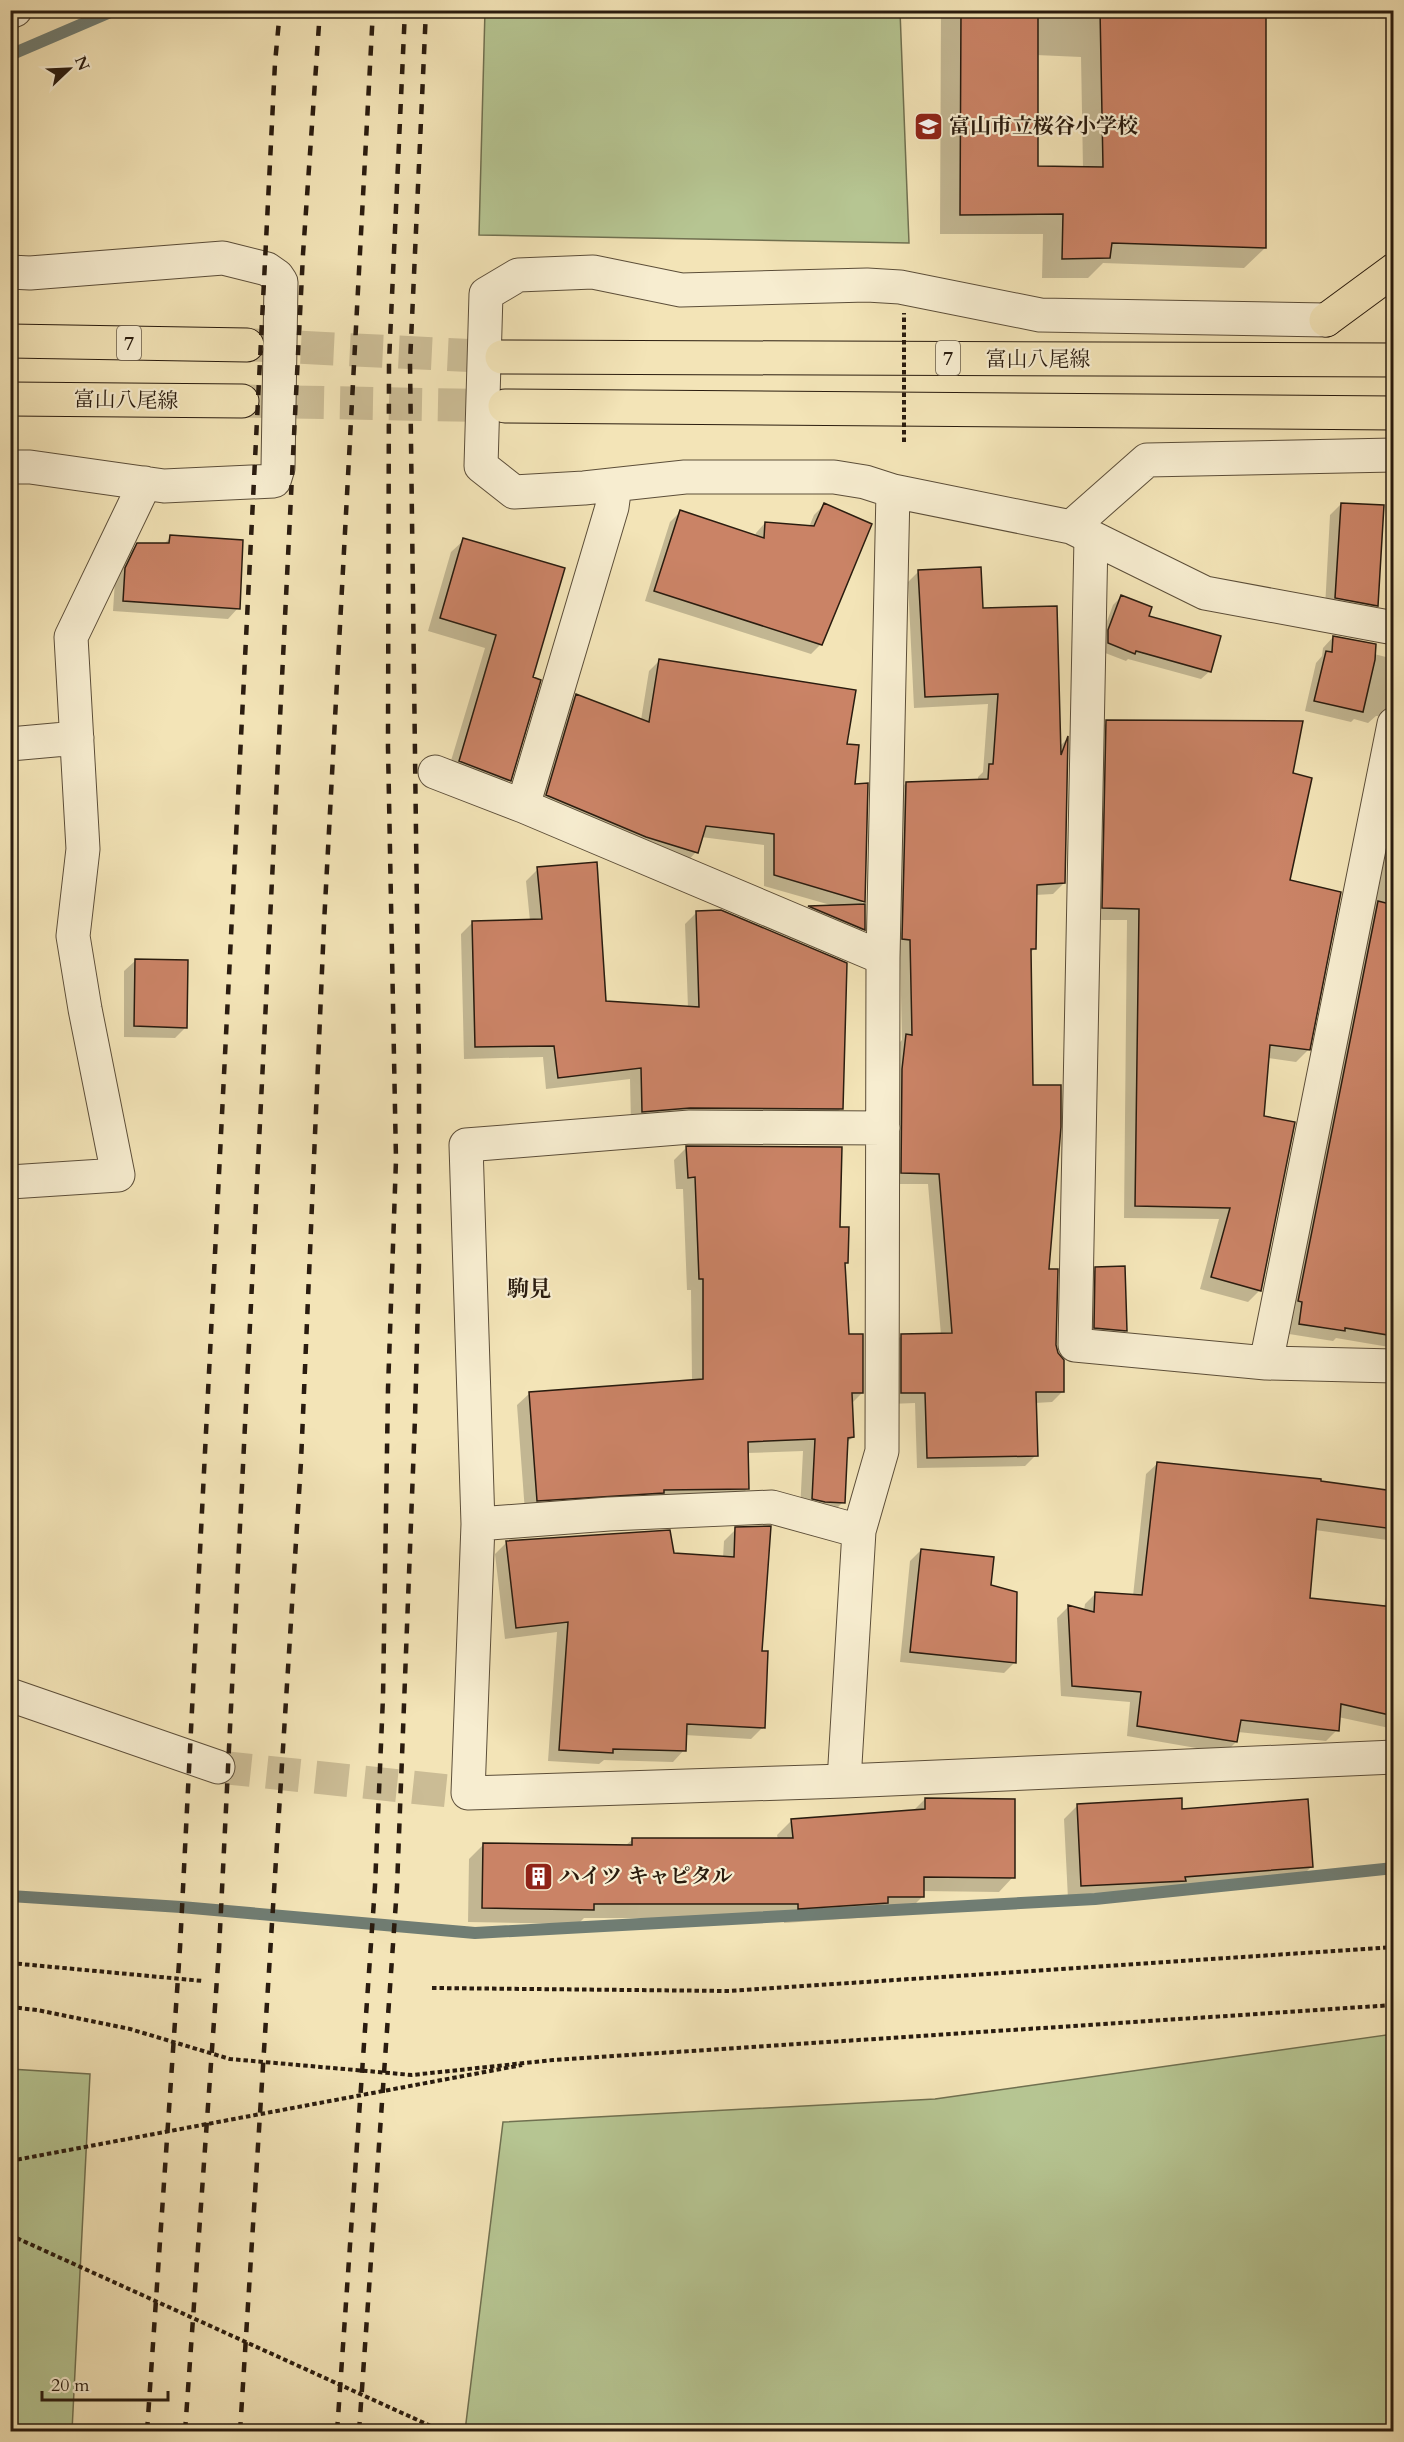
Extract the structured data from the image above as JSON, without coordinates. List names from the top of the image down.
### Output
{
  "streets": {
    "main road": ["7", "富山八尾線"]
  },
  "districts": ["駒見"],
  "places": {
    "school or university": ["富山市立桜谷小学校"],
    "building": ["ハイツ キャピタル"]
  },
  "scale_bar": "20 m",
  "north": "top right"
}
